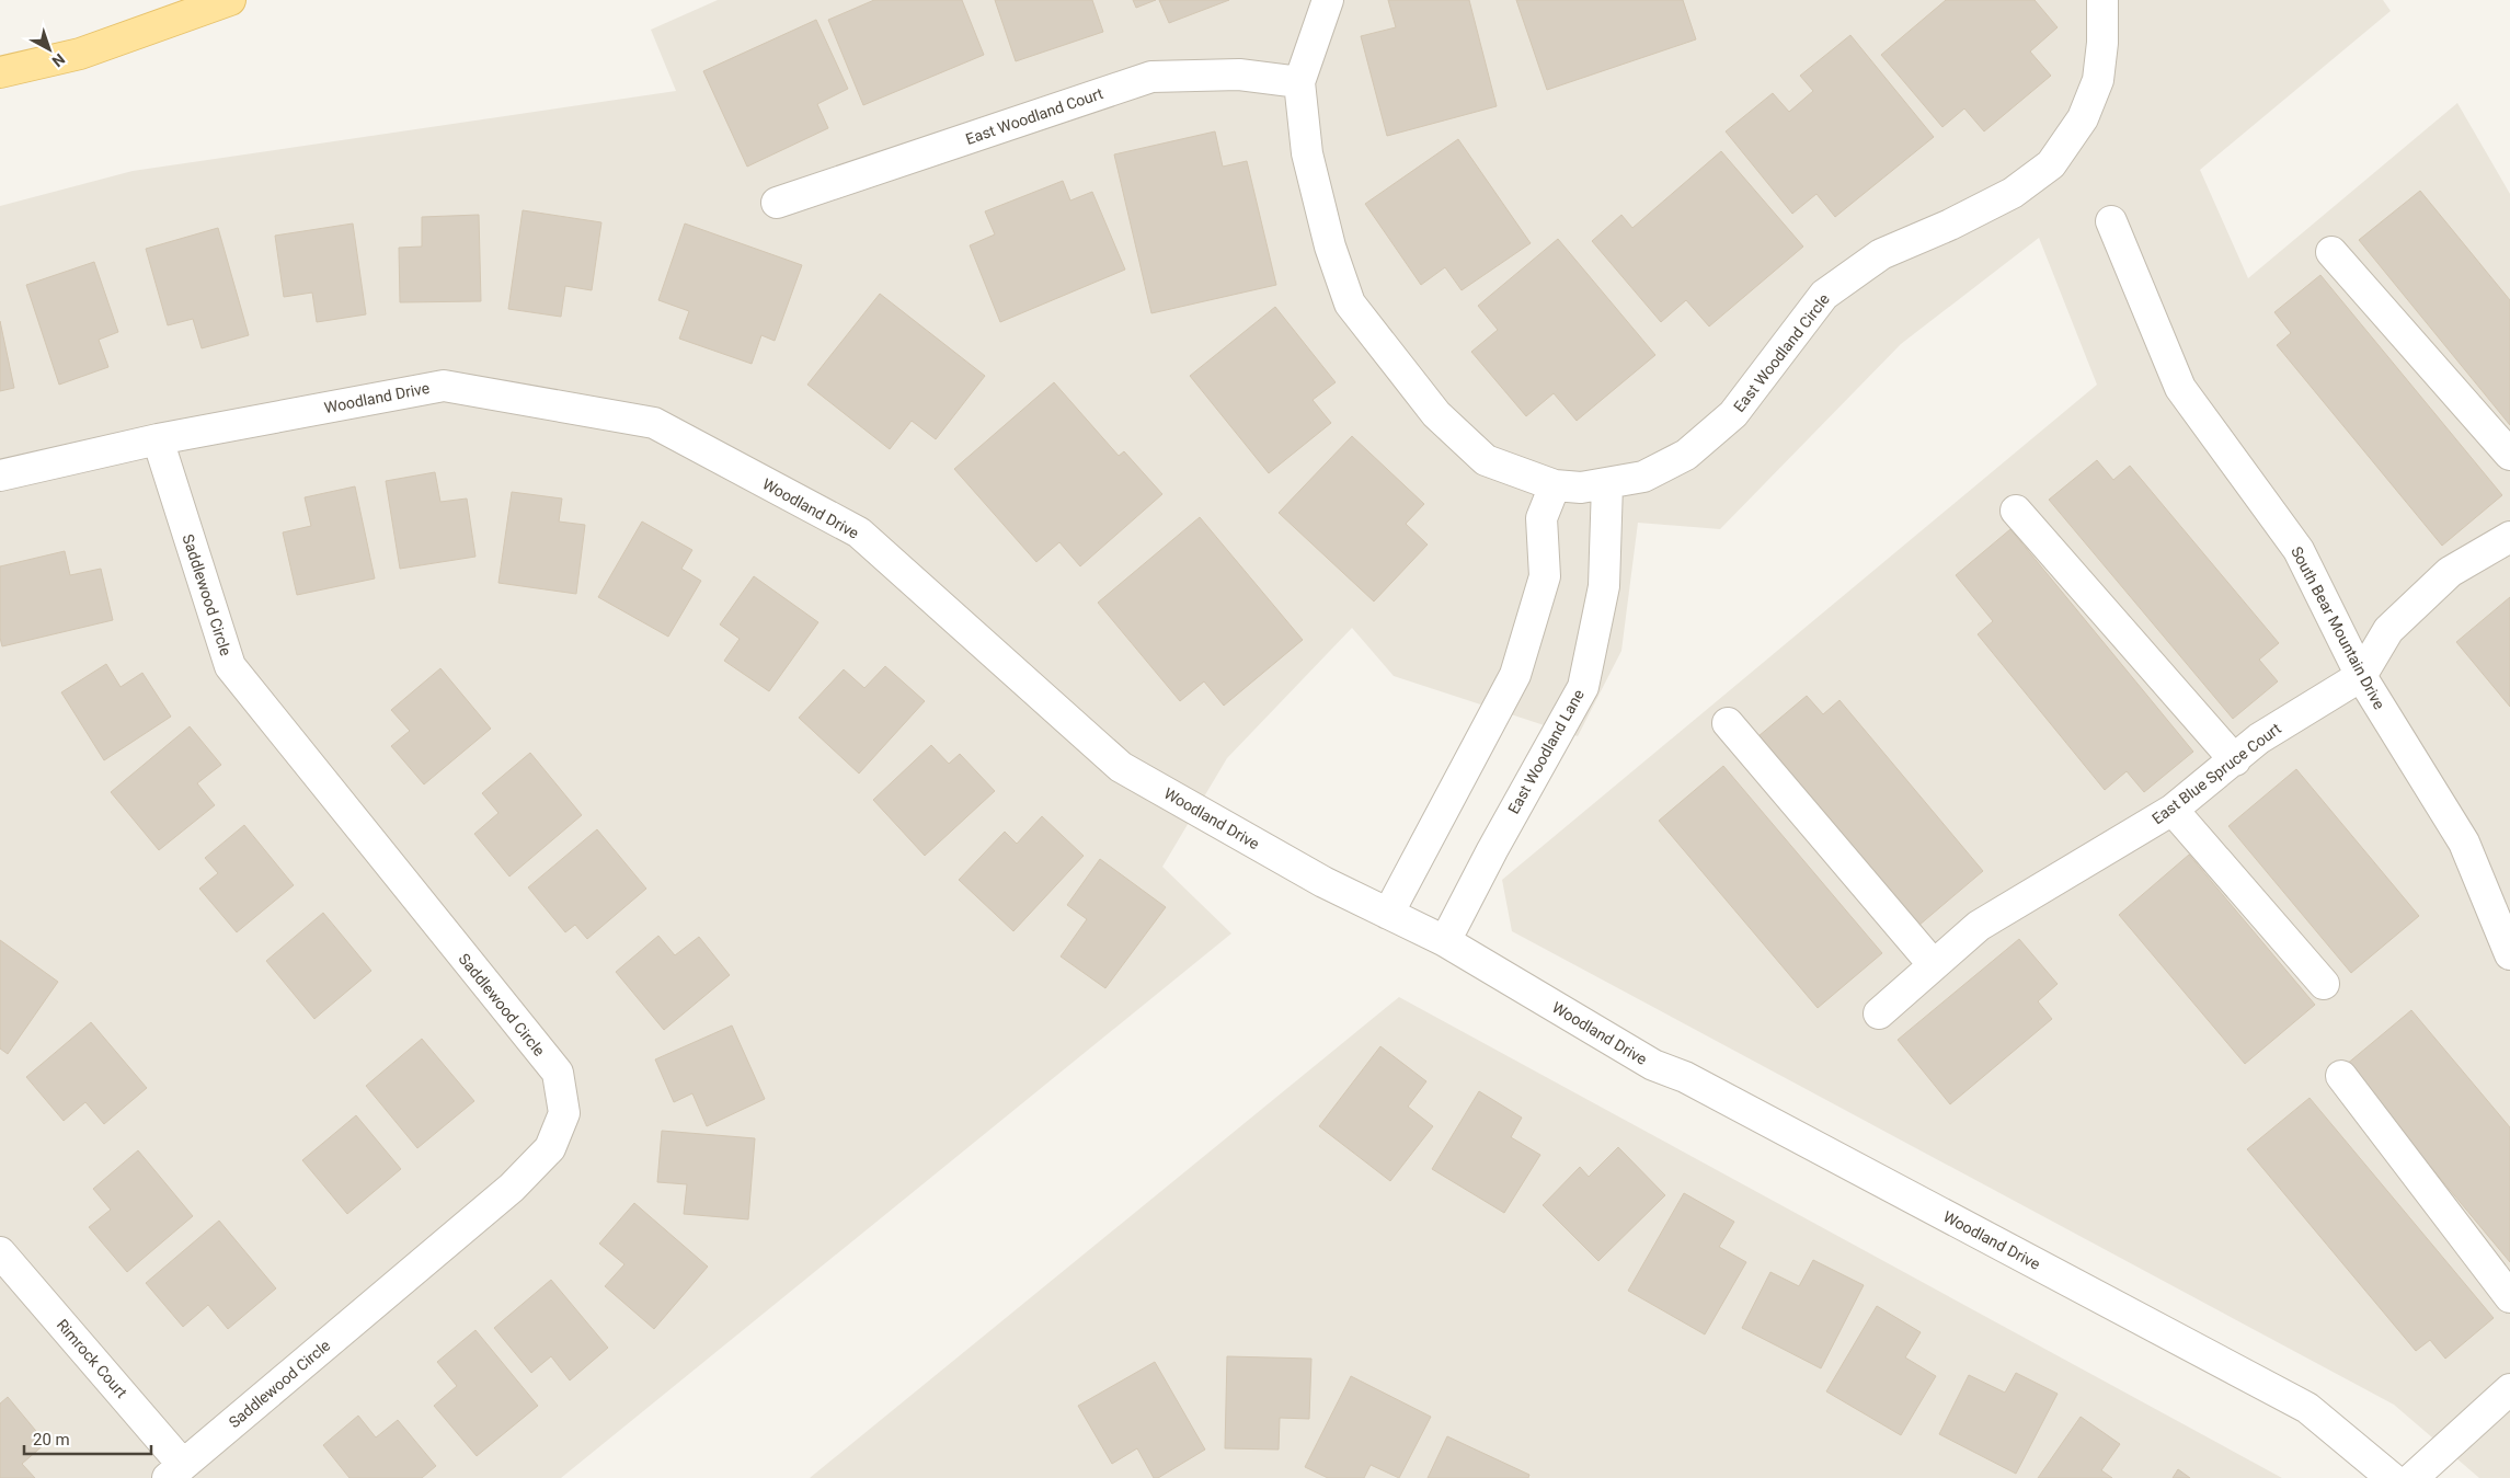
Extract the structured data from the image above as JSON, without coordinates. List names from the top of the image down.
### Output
{
  "streets": {
    "street": [
      "East Woodland Court",
      "East Woodland Circle",
      "Woodland Drive",
      "Saddlewood Circle",
      "South Bear Mountain Drive",
      "East Woodland Lane",
      "East Blue Spruce Court",
      "Rimrock Court"
    ]
  },
  "crossings": [
    ["East Woodland Court", "East Woodland Circle"],
    ["East Woodland Circle", "East Woodland Lane"],
    ["Woodland Drive", "Saddlewood Circle"],
    ["Woodland Drive", "East Woodland Lane"],
    ["Saddlewood Circle", "Rimrock Court"],
    ["South Bear Mountain Drive", "East Blue Spruce Court"]
  ],
  "scale_bar": "20 m",
  "north": "bottom right"
}
